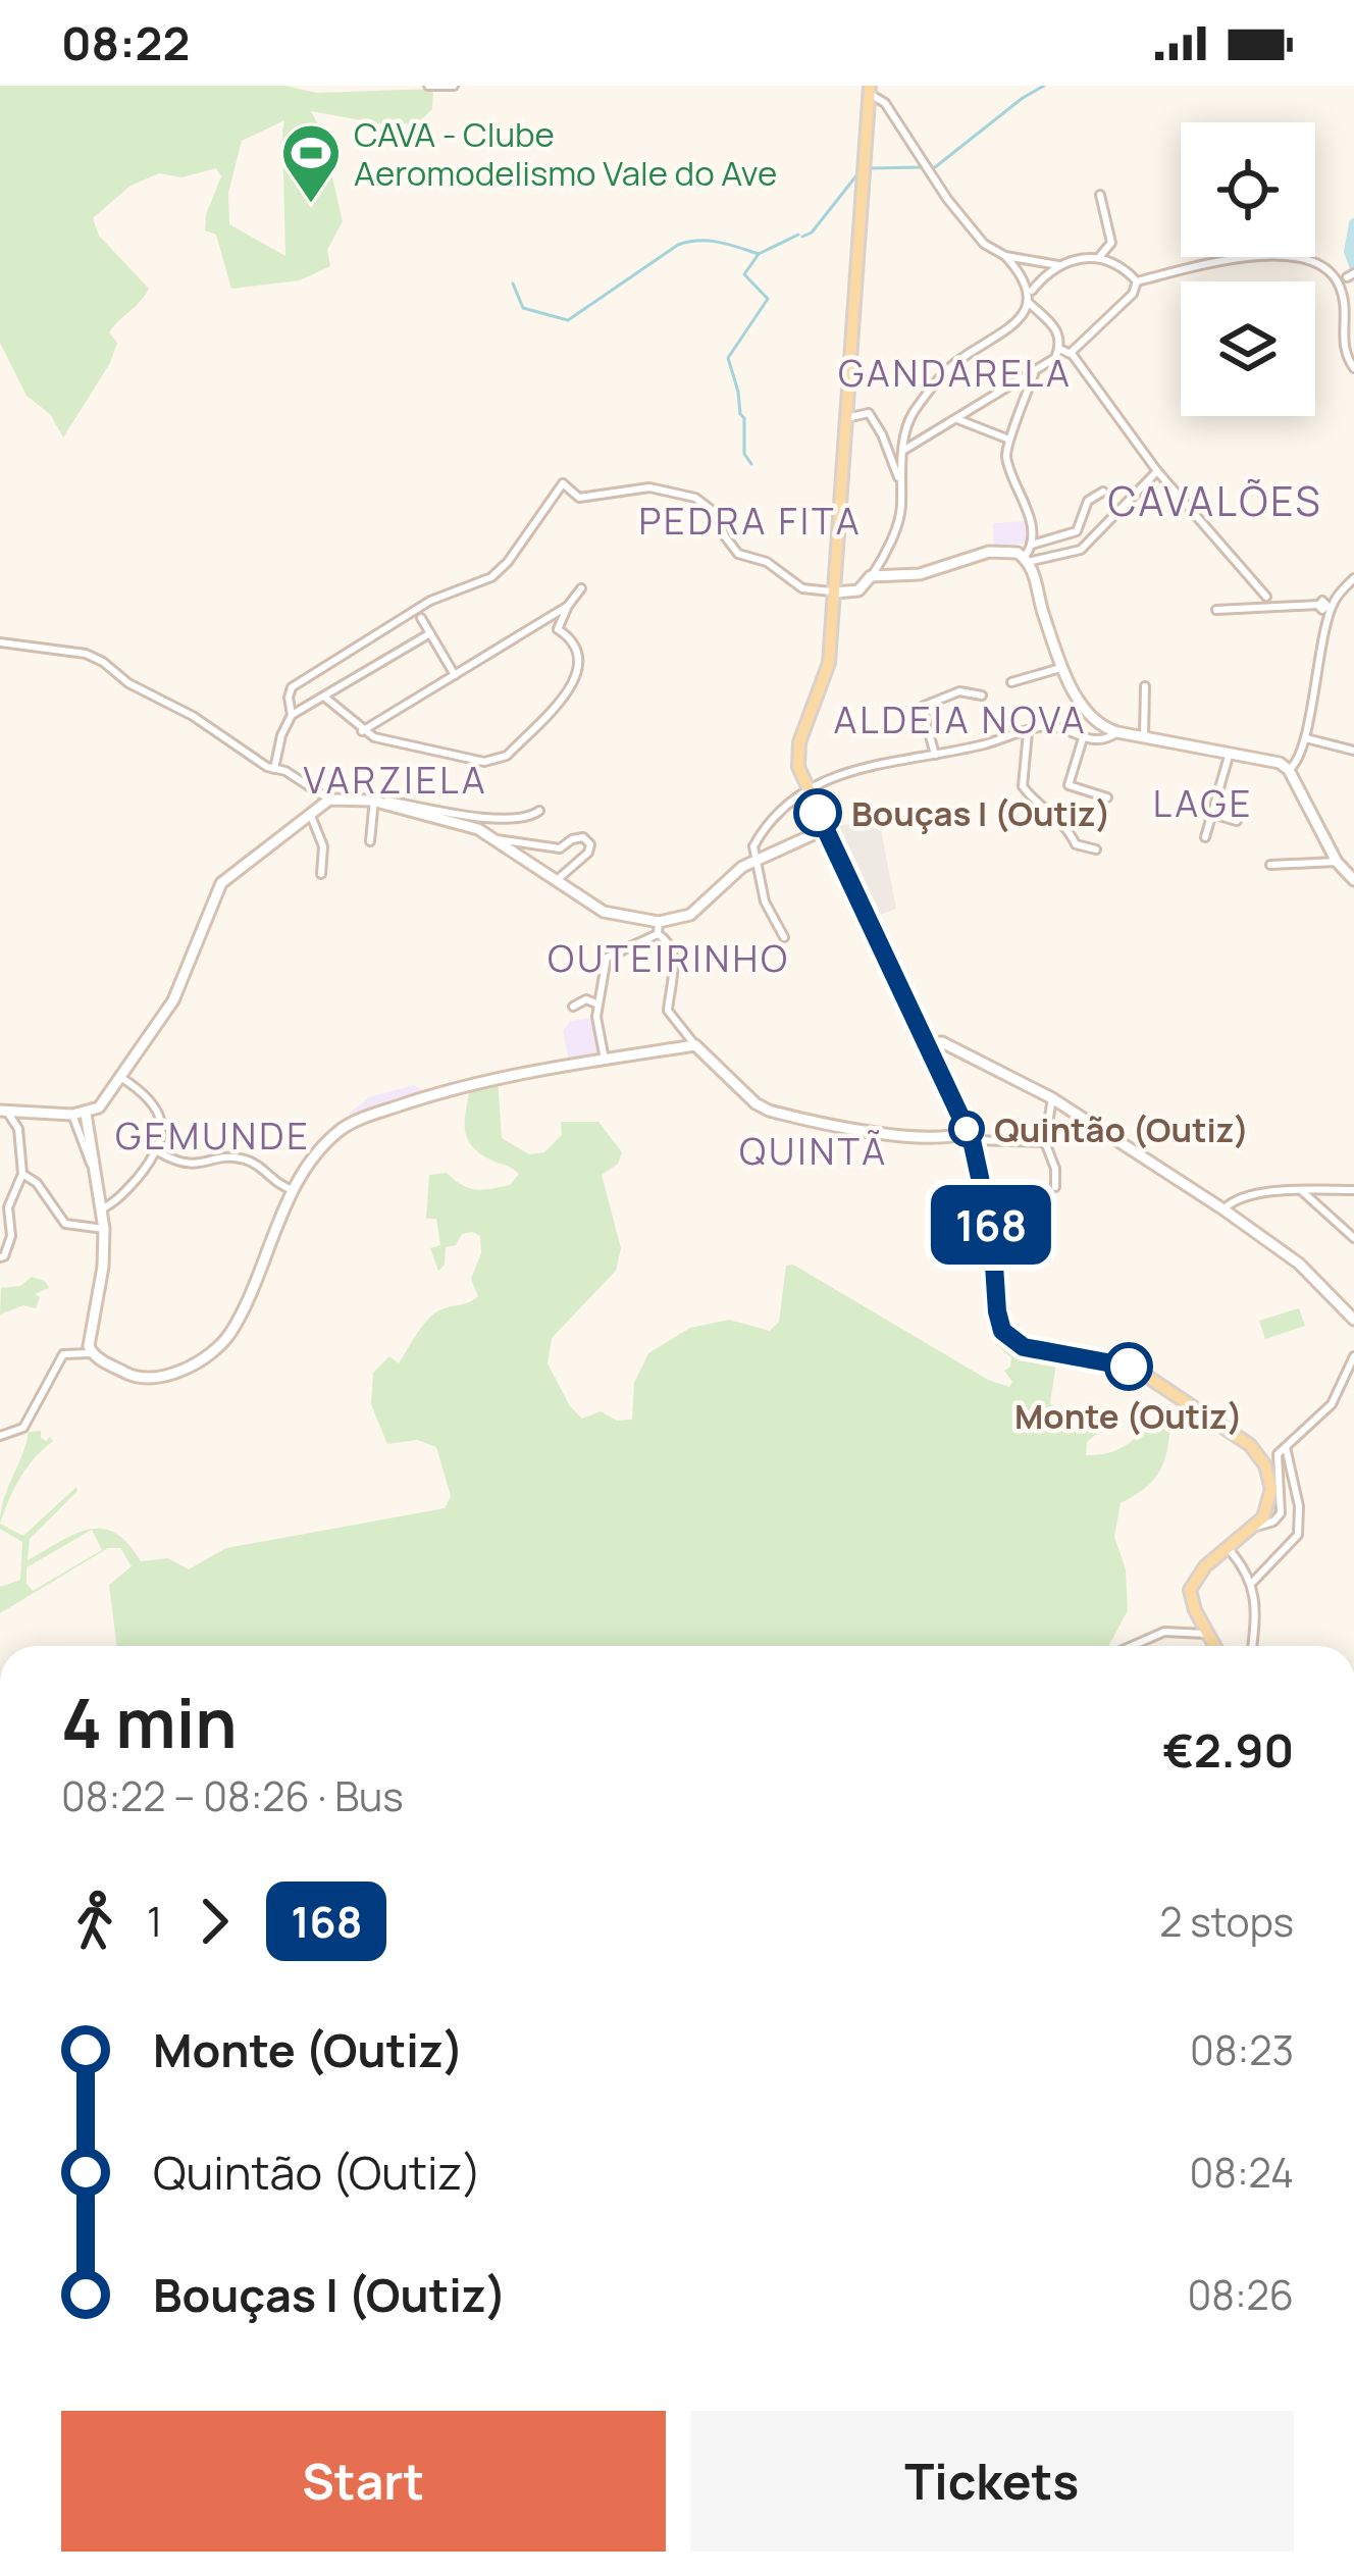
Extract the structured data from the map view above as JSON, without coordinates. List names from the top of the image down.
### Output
{
  "districts": [
    "GANDARELA",
    "CAVALÕES",
    "PEDRA FITA",
    "ALDEIA NOVA",
    "VARZIELA",
    "LAGE",
    "OUTEIRINHO",
    "GEMUNDE",
    "QUINTÃ"
  ],
  "places": {
    "sports": ["CAVA - Clube Aeromodelismo Vale do Ave"],
    "other": ["Bouças I (Outiz)", "Quintão (Outiz)", "Monte (Outiz)"]
  },
  "lines": ["bus line 168"],
  "page": {
    "status": "08:22",
    "on_map": "168",
    "heading": ["4 min", "08:22 – 08:26 · Bus", "€2.90"],
    "legs": ["1", "168", "2 stops"],
    "list": [
      {
        "name": "Monte (Outiz)",
        "value": "08:23"
      },
      {
        "name": "Quintão (Outiz)",
        "value": "08:24"
      },
      {
        "name": "Bouças I (Outiz)",
        "value": "08:26"
      }
    ],
    "buttons": ["Start", "Tickets"]
  }
}
